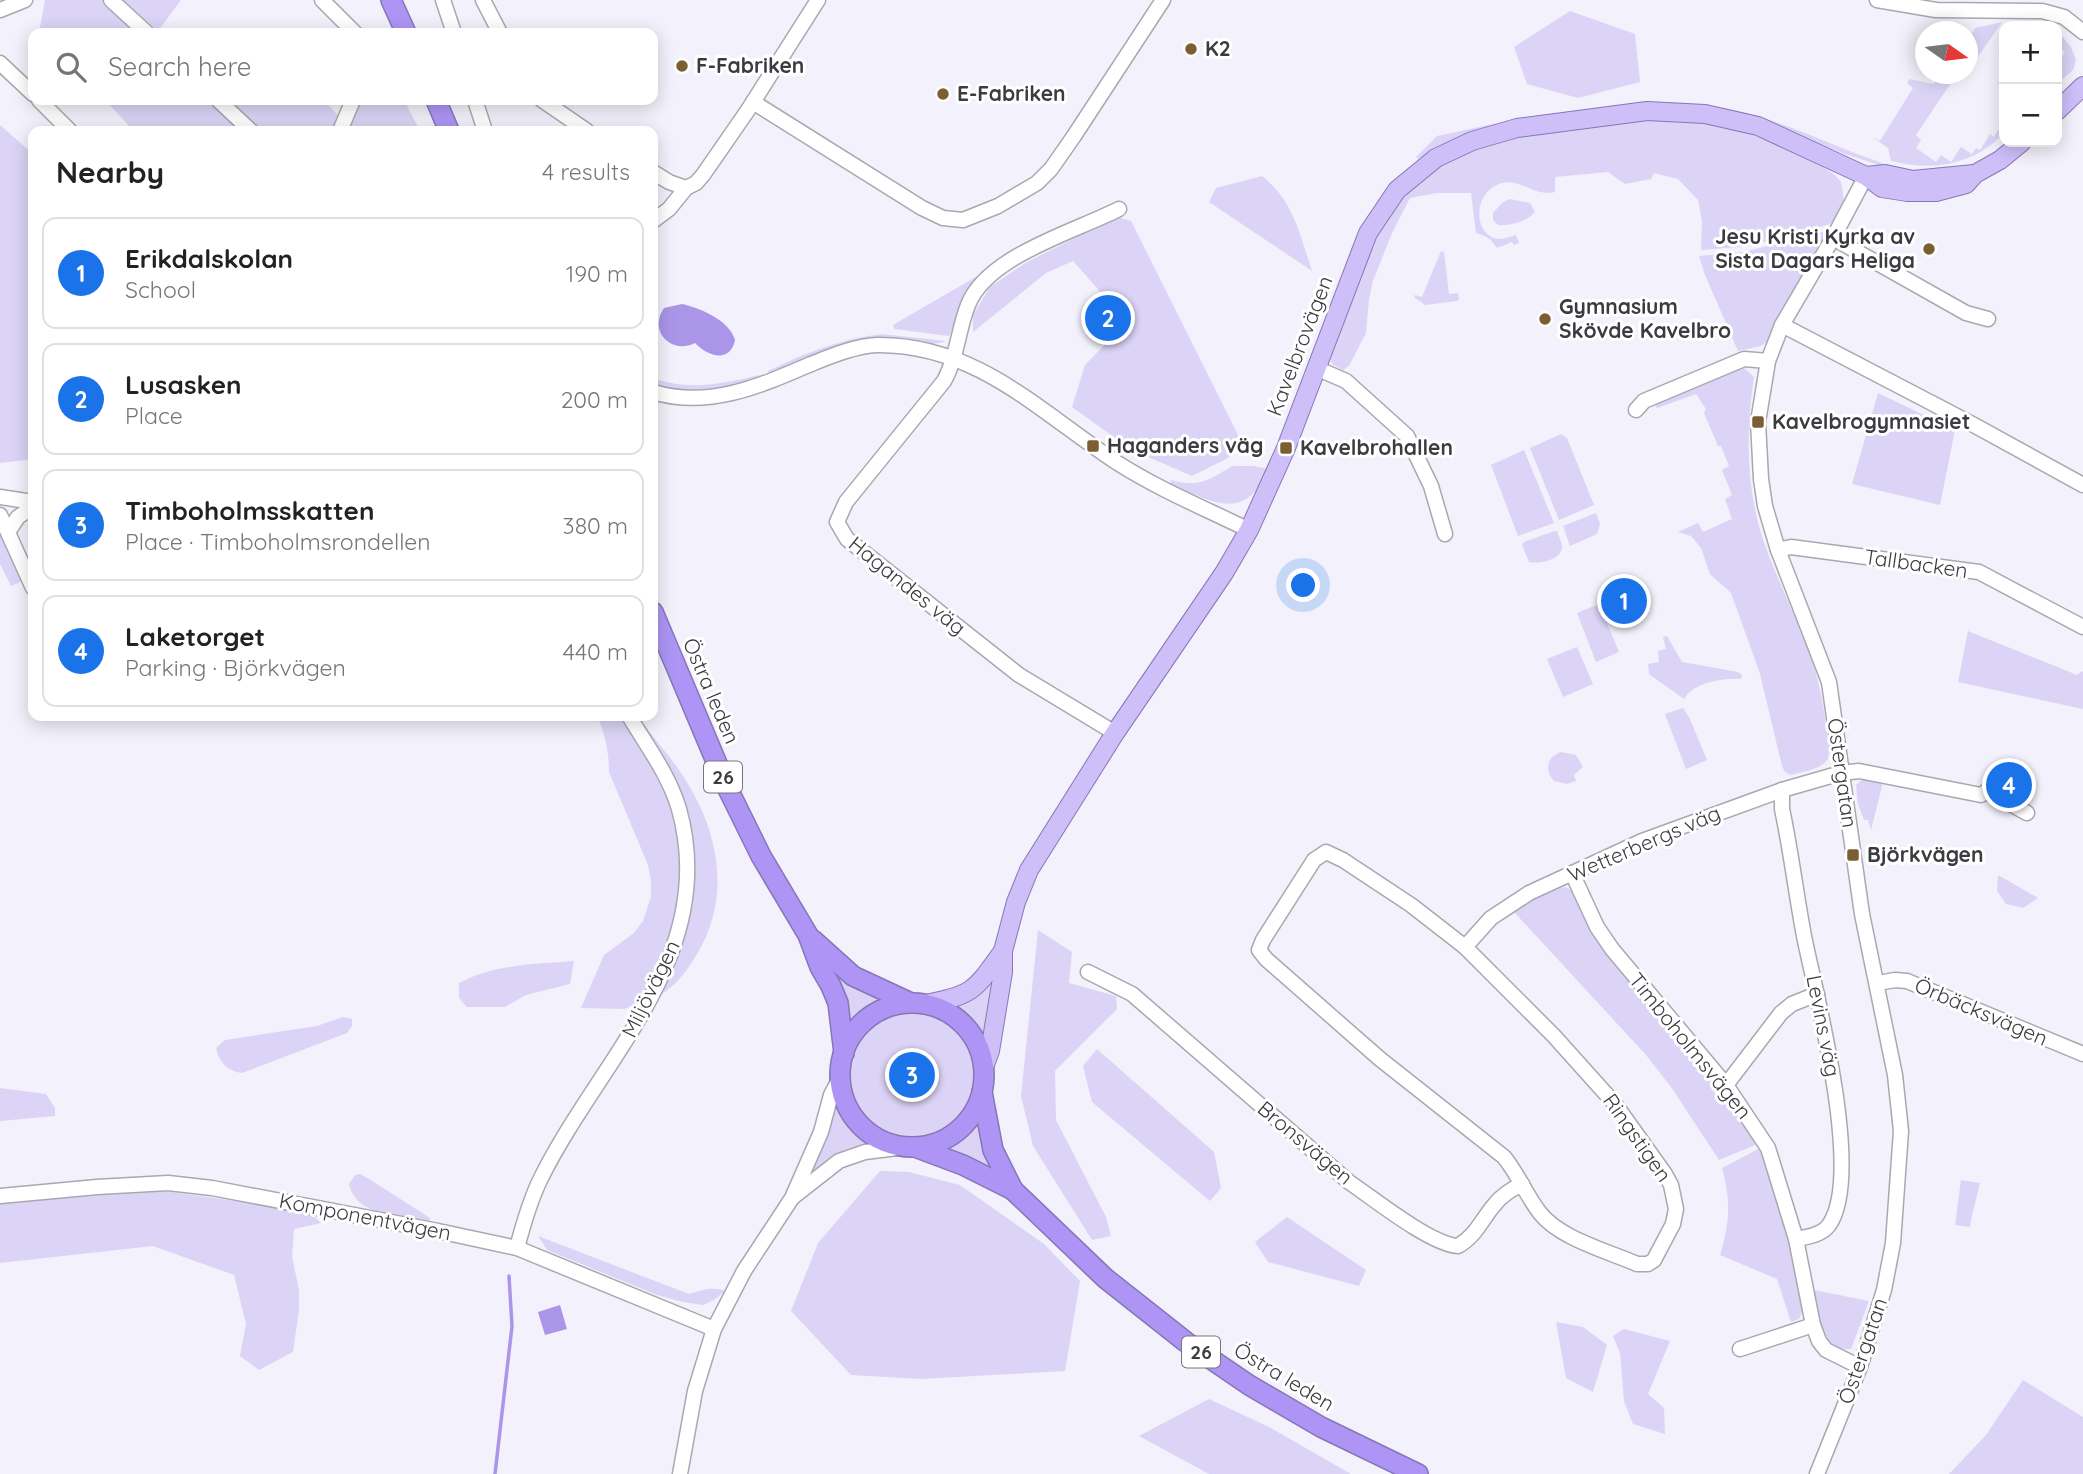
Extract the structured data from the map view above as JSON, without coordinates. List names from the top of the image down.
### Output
{
  "streets": {
    "highway": ["Östra leden", "26"],
    "main road": ["Kavelbrovägen"],
    "street": [
      "Tallbacken",
      "Hagandes väg",
      "Östergatan",
      "Wetterbergs väg",
      "Miljövägen",
      "Örbäcksvägen",
      "Levins väg",
      "Timboholmsvägen",
      "Ringstigen",
      "Bronsvägen",
      "Komponentvägen"
    ]
  },
  "crossings": [
    ["Kavelbrovägen", "Hagandes väg"],
    ["Kavelbrovägen", "Östra leden"],
    ["Kavelbrovägen", "Östergatan"],
    ["Kavelbrovägen", "26"],
    ["Tallbacken", "Östergatan"],
    ["Östra leden", "26"],
    ["Östergatan", "Wetterbergs väg"],
    ["Östergatan", "Örbäcksvägen"],
    ["Östergatan", "Timboholmsvägen"],
    ["Wetterbergs väg", "Levins väg"],
    ["Wetterbergs väg", "Timboholmsvägen"],
    ["Wetterbergs väg", "Ringstigen"],
    ["Miljövägen", "Komponentvägen"],
    ["Levins väg", "Timboholmsvägen"],
    ["Ringstigen", "Bronsvägen"]
  ],
  "places": {
    "other": [
      "K2",
      "F-Fabriken",
      "E-Fabriken",
      "Jesu Kristi Kyrka av Sista Dagars Heliga",
      "Gymnasium Skövde Kavelbro"
    ],
    "transit": [
      "Kavelbrogymnasiet",
      "Haganders väg",
      "Kavelbrohallen",
      "Björkvägen"
    ]
  },
  "north": "right",
  "page": {
    "map_buttons": ["+", "−"],
    "search": "Search here",
    "heading": ["Nearby", "4 results"],
    "list": [
      {
        "mark": "1",
        "name": "Erikdalskolan",
        "note": "School",
        "value": "190 m"
      },
      {
        "mark": "2",
        "name": "Lusasken",
        "note": "Place",
        "value": "200 m"
      },
      {
        "mark": "3",
        "name": "Timboholmsskatten",
        "note": "Place · Timboholmsrondellen",
        "value": "380 m"
      },
      {
        "mark": "4",
        "name": "Laketorget",
        "note": "Parking · Björkvägen",
        "value": "440 m"
      }
    ],
    "pins": [
      "2",
      "1",
      "4",
      "3"
    ]
  }
}
